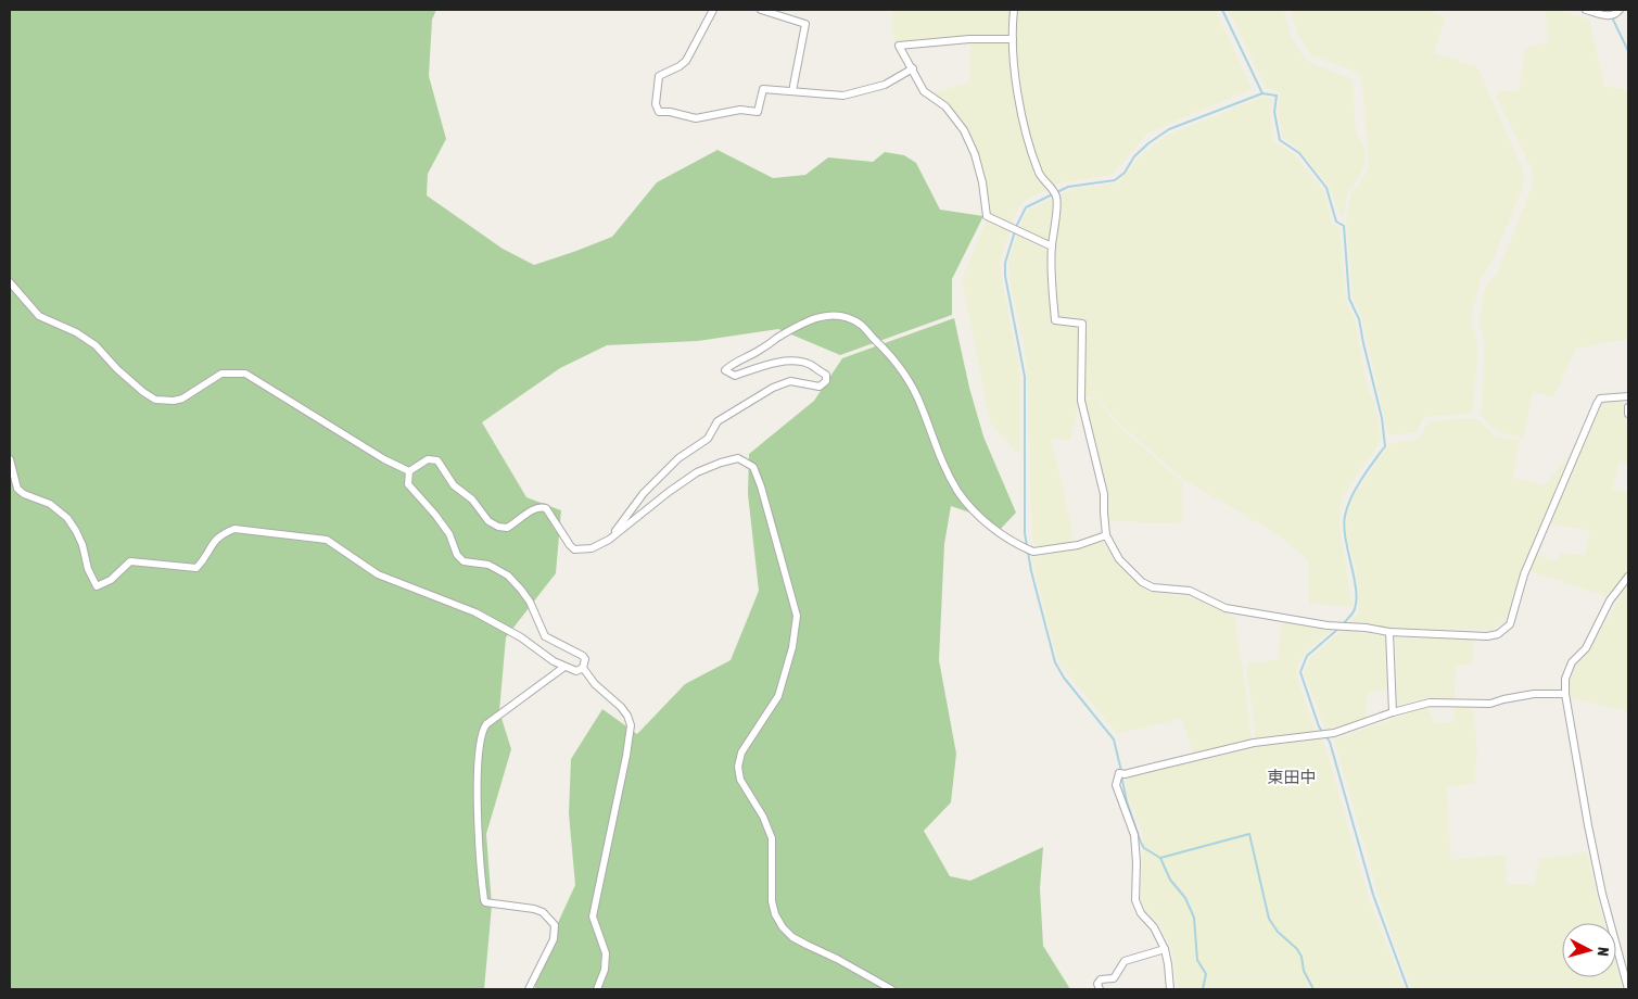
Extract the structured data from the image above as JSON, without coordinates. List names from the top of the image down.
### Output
{
  "districts": ["東田中"],
  "north": "right"
}
